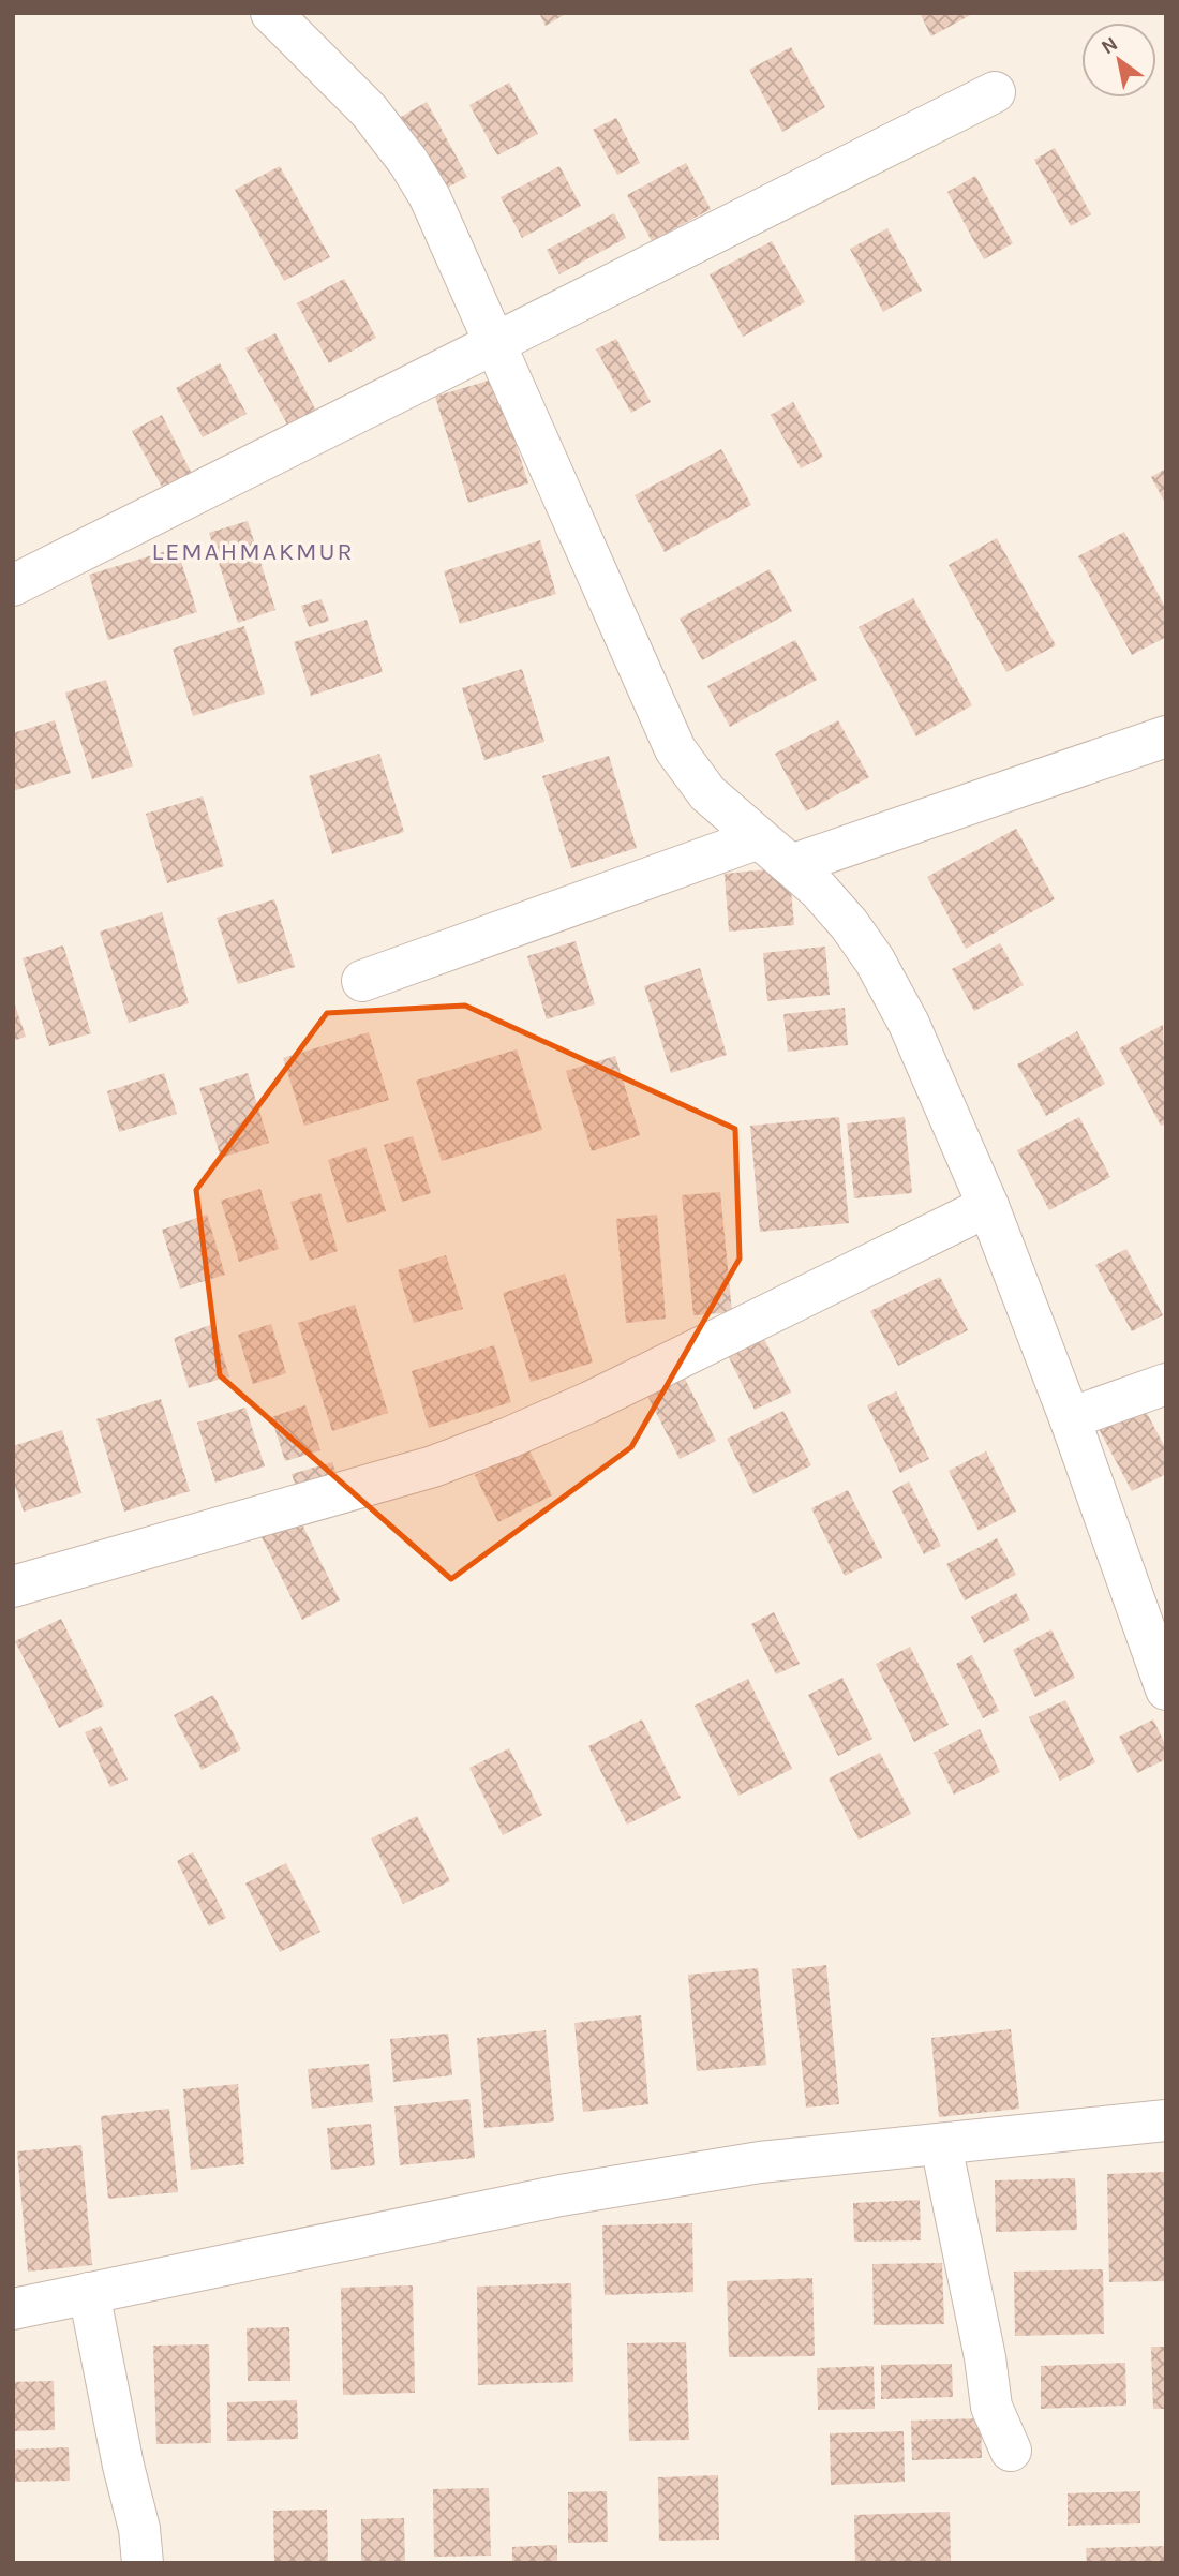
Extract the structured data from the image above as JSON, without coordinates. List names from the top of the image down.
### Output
{
  "districts": ["LEMAHMAKMUR"],
  "north": "top left"
}
